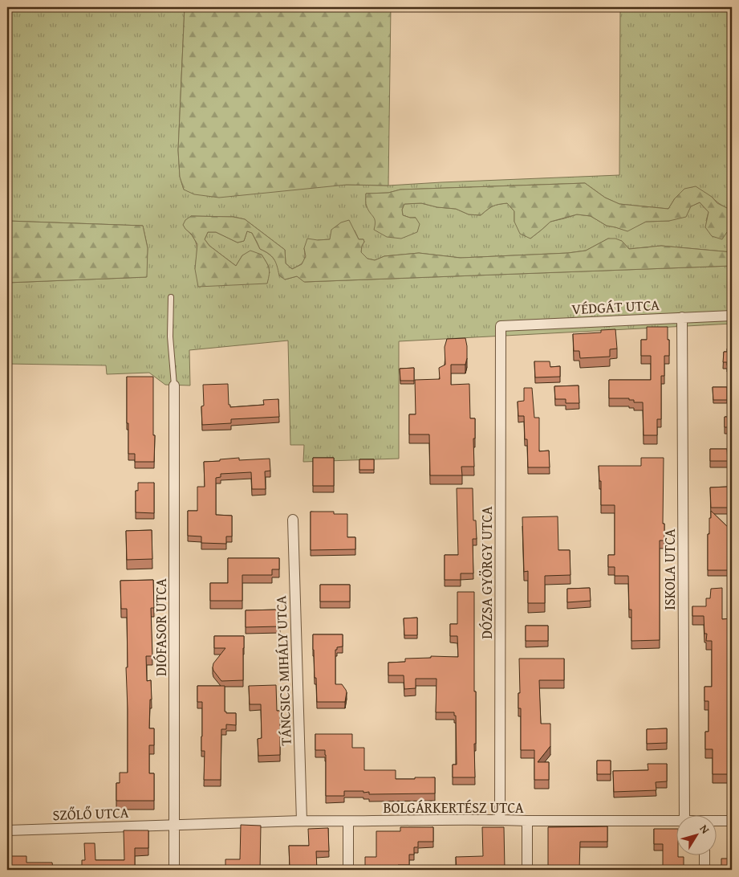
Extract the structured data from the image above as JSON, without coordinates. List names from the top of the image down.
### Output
{
  "streets": {
    "street": [
      "VÉDGÁT UTCA",
      "ISKOLA UTCA",
      "DÓZSA GYÖRGY UTCA",
      "DIÓFASOR UTCA",
      "TÁNCSICS MIHÁLY UTCA",
      "BOLGÁRKERTÉSZ UTCA",
      "SZŐLŐ UTCA"
    ]
  },
  "crossings": [
    ["VÉDGÁT UTCA", "ISKOLA UTCA"],
    ["VÉDGÁT UTCA", "DÓZSA GYÖRGY UTCA"],
    ["DÓZSA GYÖRGY UTCA", "BOLGÁRKERTÉSZ UTCA"],
    ["DIÓFASOR UTCA", "BOLGÁRKERTÉSZ UTCA"],
    ["DIÓFASOR UTCA", "SZŐLŐ UTCA"],
    ["TÁNCSICS MIHÁLY UTCA", "BOLGÁRKERTÉSZ UTCA"],
    ["BOLGÁRKERTÉSZ UTCA", "SZŐLŐ UTCA"]
  ],
  "north": "top right"
}
